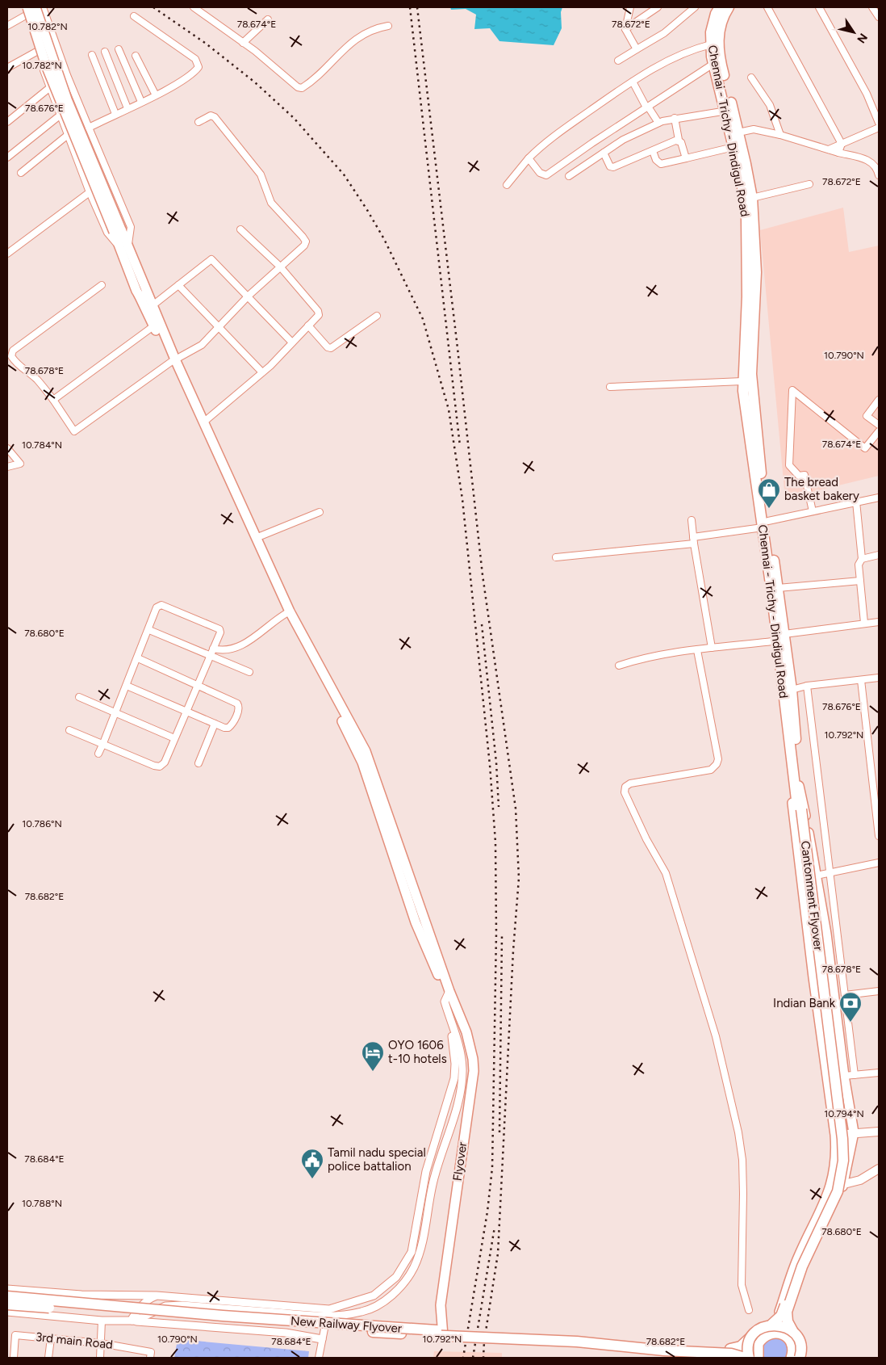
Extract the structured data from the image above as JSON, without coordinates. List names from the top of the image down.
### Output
{
  "streets": {
    "highway": ["Chennai - Trichy - Dindigul Road", "Cantonment Flyover", "New Railway Flyover"],
    "main road": ["Flyover"],
    "street": ["3rd main Road"]
  },
  "crossings": [
    ["Chennai - Trichy - Dindigul Road", "Cantonment Flyover"],
    ["Cantonment Flyover", "New Railway Flyover"],
    ["Flyover", "New Railway Flyover"]
  ],
  "places": {
    "shop": ["The bread basket bakery"],
    "bank": ["Indian Bank"],
    "hotel": ["OYO 1606 t-10 hotels"],
    "public building": ["Tamil nadu special police battalion"]
  },
  "north": "bottom right",
  "coordinates": [
    "78.674°E",
    "78.672°E",
    "10.782°N",
    "78.676°E",
    "10.790°N",
    "78.678°E",
    "10.784°N",
    "78.680°E",
    "10.792°N",
    "10.786°N",
    "78.682°E",
    "10.794°N",
    "78.684°E",
    "10.788°N"
  ]
}
